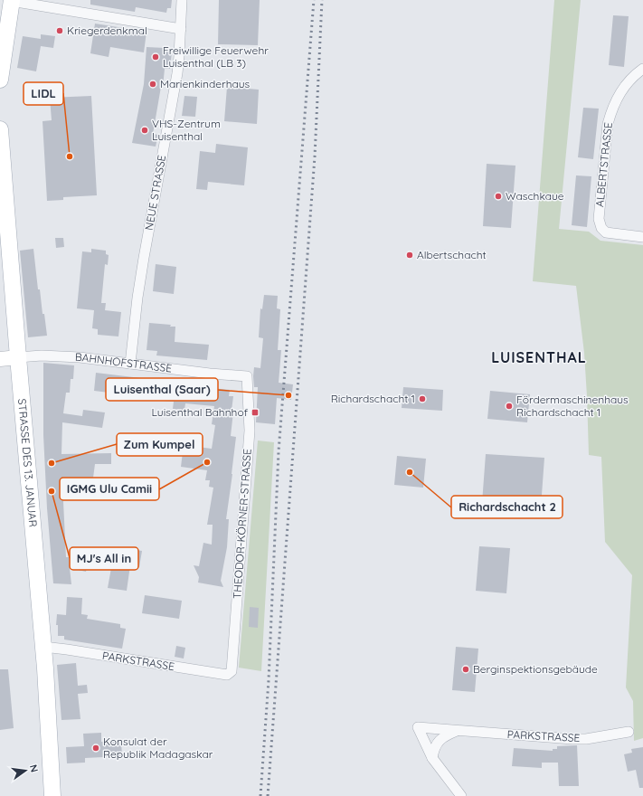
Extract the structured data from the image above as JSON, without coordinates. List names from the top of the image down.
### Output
{
  "streets": {
    "main road": ["BAHNHOFSTRASSE", "STRASSE DES 13. JANUAR"],
    "street": [
      "ALBERTSTRASSE",
      "NEUE STRASSE",
      "THEODOR-KÖRNER-STRASSE",
      "PARKSTRASSE"
    ]
  },
  "crossings": [
    ["NEUE STRASSE", "BAHNHOFSTRASSE"],
    ["BAHNHOFSTRASSE", "STRASSE DES 13. JANUAR"],
    ["BAHNHOFSTRASSE", "THEODOR-KÖRNER-STRASSE"],
    ["STRASSE DES 13. JANUAR", "PARKSTRASSE"],
    ["THEODOR-KÖRNER-STRASSE", "PARKSTRASSE"]
  ],
  "districts": ["LUISENTHAL"],
  "places": {
    "other": [
      "Kriegerdenkmal",
      "Freiwillige Feuerwehr Luisenthal (LB 3)",
      "Marienkinderhaus",
      "VHS-Zentrum Luisenthal",
      "LIDL",
      "Waschkaue",
      "Albertschacht",
      "Luisenthal (Saar)",
      "Richardschacht 1",
      "Fördermaschinenhaus Richardschacht 1",
      "IGMG Ulu Camii",
      "Zum Kumpel",
      "Richardschacht 2",
      "MJ's All in",
      "Berginspektionsgebäude",
      "Konsulat der Republik Madagaskar"
    ],
    "transit": ["Luisenthal Bahnhof"]
  },
  "north": "right"
}
